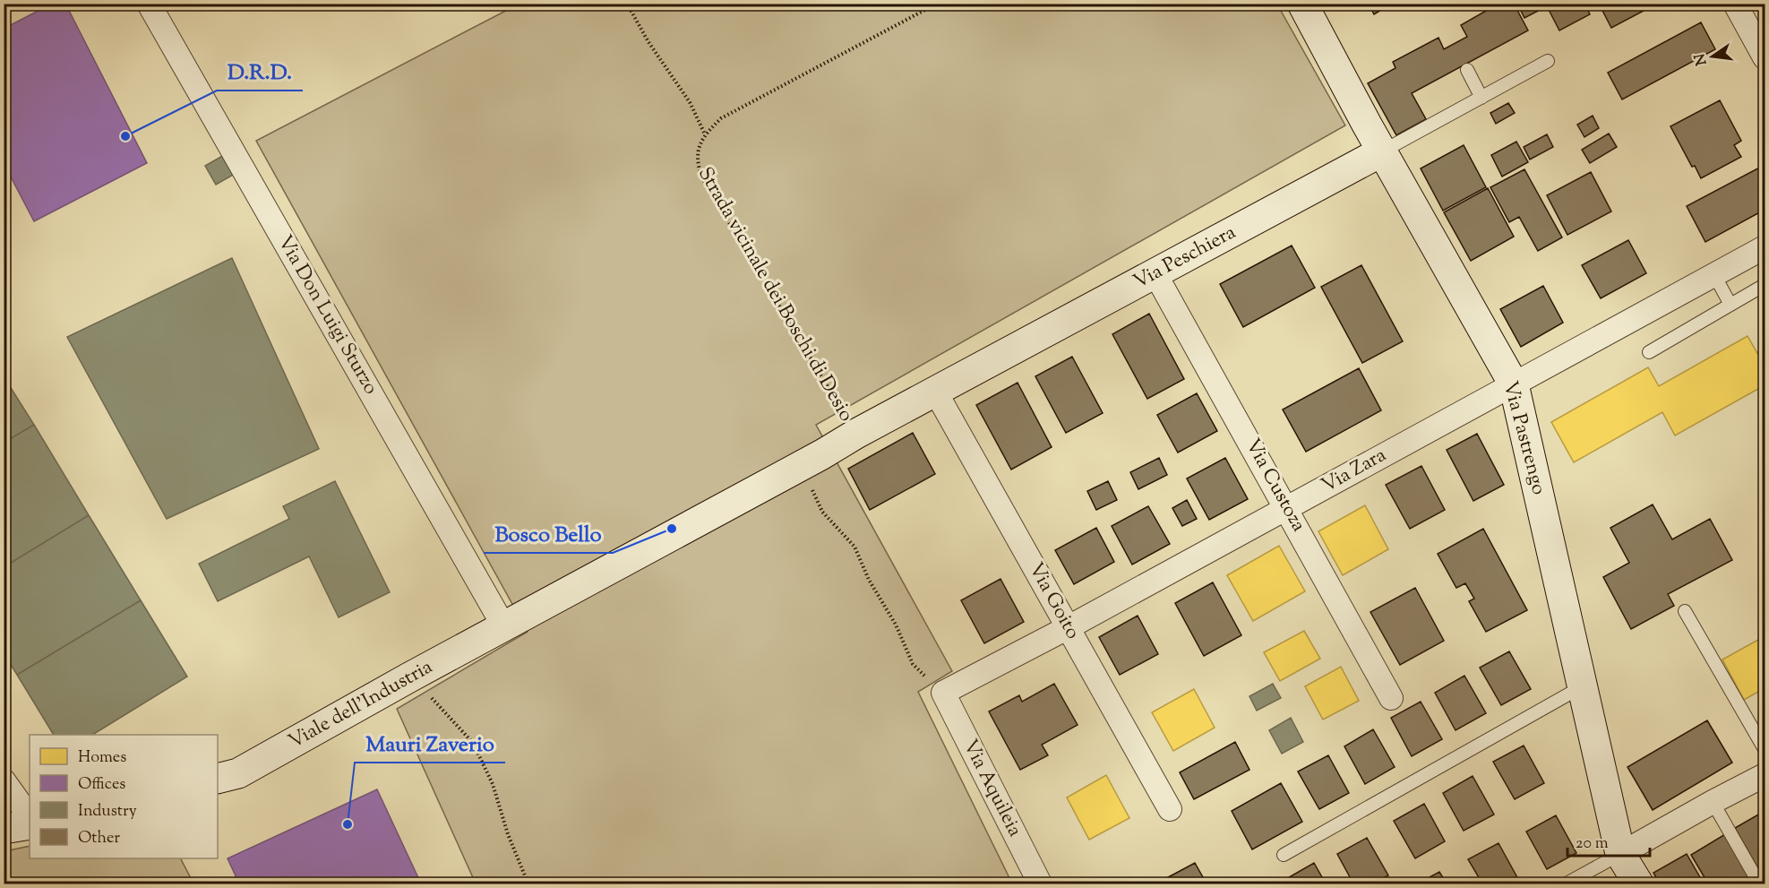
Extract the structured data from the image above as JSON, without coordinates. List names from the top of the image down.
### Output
{
  "streets": {
    "street": [
      "Via Peschiera",
      "Via Don Luigi Sturzo",
      "Via Pastrengo",
      "Via Zara",
      "Via Custoza",
      "Via Goito",
      "Viale dell'Industria",
      "Via Aquileia"
    ],
    "path": ["Strada vicinale dei Boschi di Desio"]
  },
  "crossings": [
    ["Via Peschiera", "Strada vicinale dei Boschi di Desio"],
    ["Via Peschiera", "Via Pastrengo"],
    ["Via Peschiera", "Via Custoza"],
    ["Via Peschiera", "Via Goito"],
    ["Via Don Luigi Sturzo", "Viale dell'Industria"],
    ["Via Pastrengo", "Via Zara"],
    ["Via Zara", "Via Custoza"],
    ["Via Zara", "Via Goito"],
    ["Via Zara", "Via Aquileia"]
  ],
  "places": ["D.R.D.", "Bosco Bello", "Mauri Zaverio"],
  "legend": [
    "Homes",
    "Offices",
    "Industry",
    "Other"
  ],
  "scale_bar": "20 m",
  "north": "left"
}
